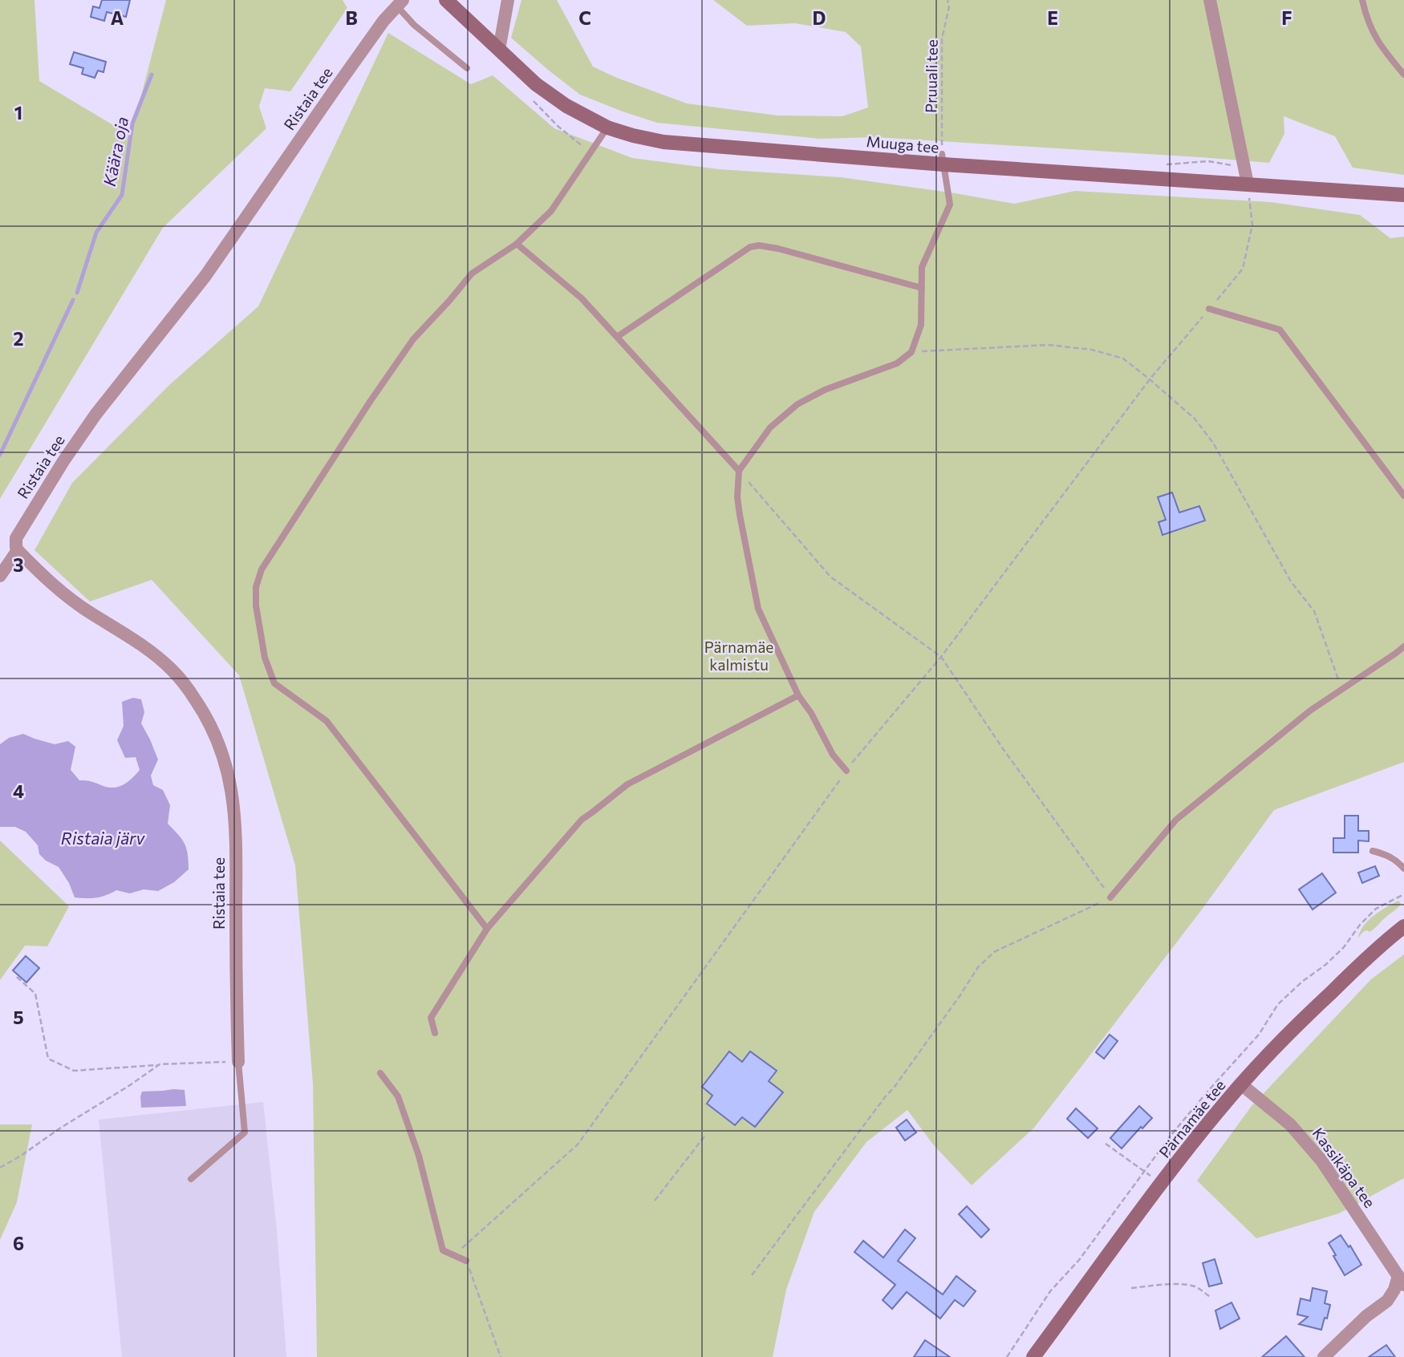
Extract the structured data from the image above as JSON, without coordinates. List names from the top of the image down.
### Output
{
  "streets": {
    "main road": ["Muuga tee", "Pärnamäe tee"],
    "street": ["Ristaia tee", "Kassikäpa tee"],
    "path": ["Pruuali tee"]
  },
  "crossings": [
    ["Pruuali tee", "Muuga tee"],
    ["Pärnamäe tee", "Kassikäpa tee"]
  ],
  "water": ["Käära oja", "Ristaia järv"],
  "parks": ["Pärnamäe kalmistu"],
  "grid": {
    "columns": [
      "A",
      "B",
      "C",
      "D",
      "E",
      "F"
    ],
    "rows": [
      "1",
      "2",
      "3",
      "4",
      "5",
      "6"
    ]
  }
}
